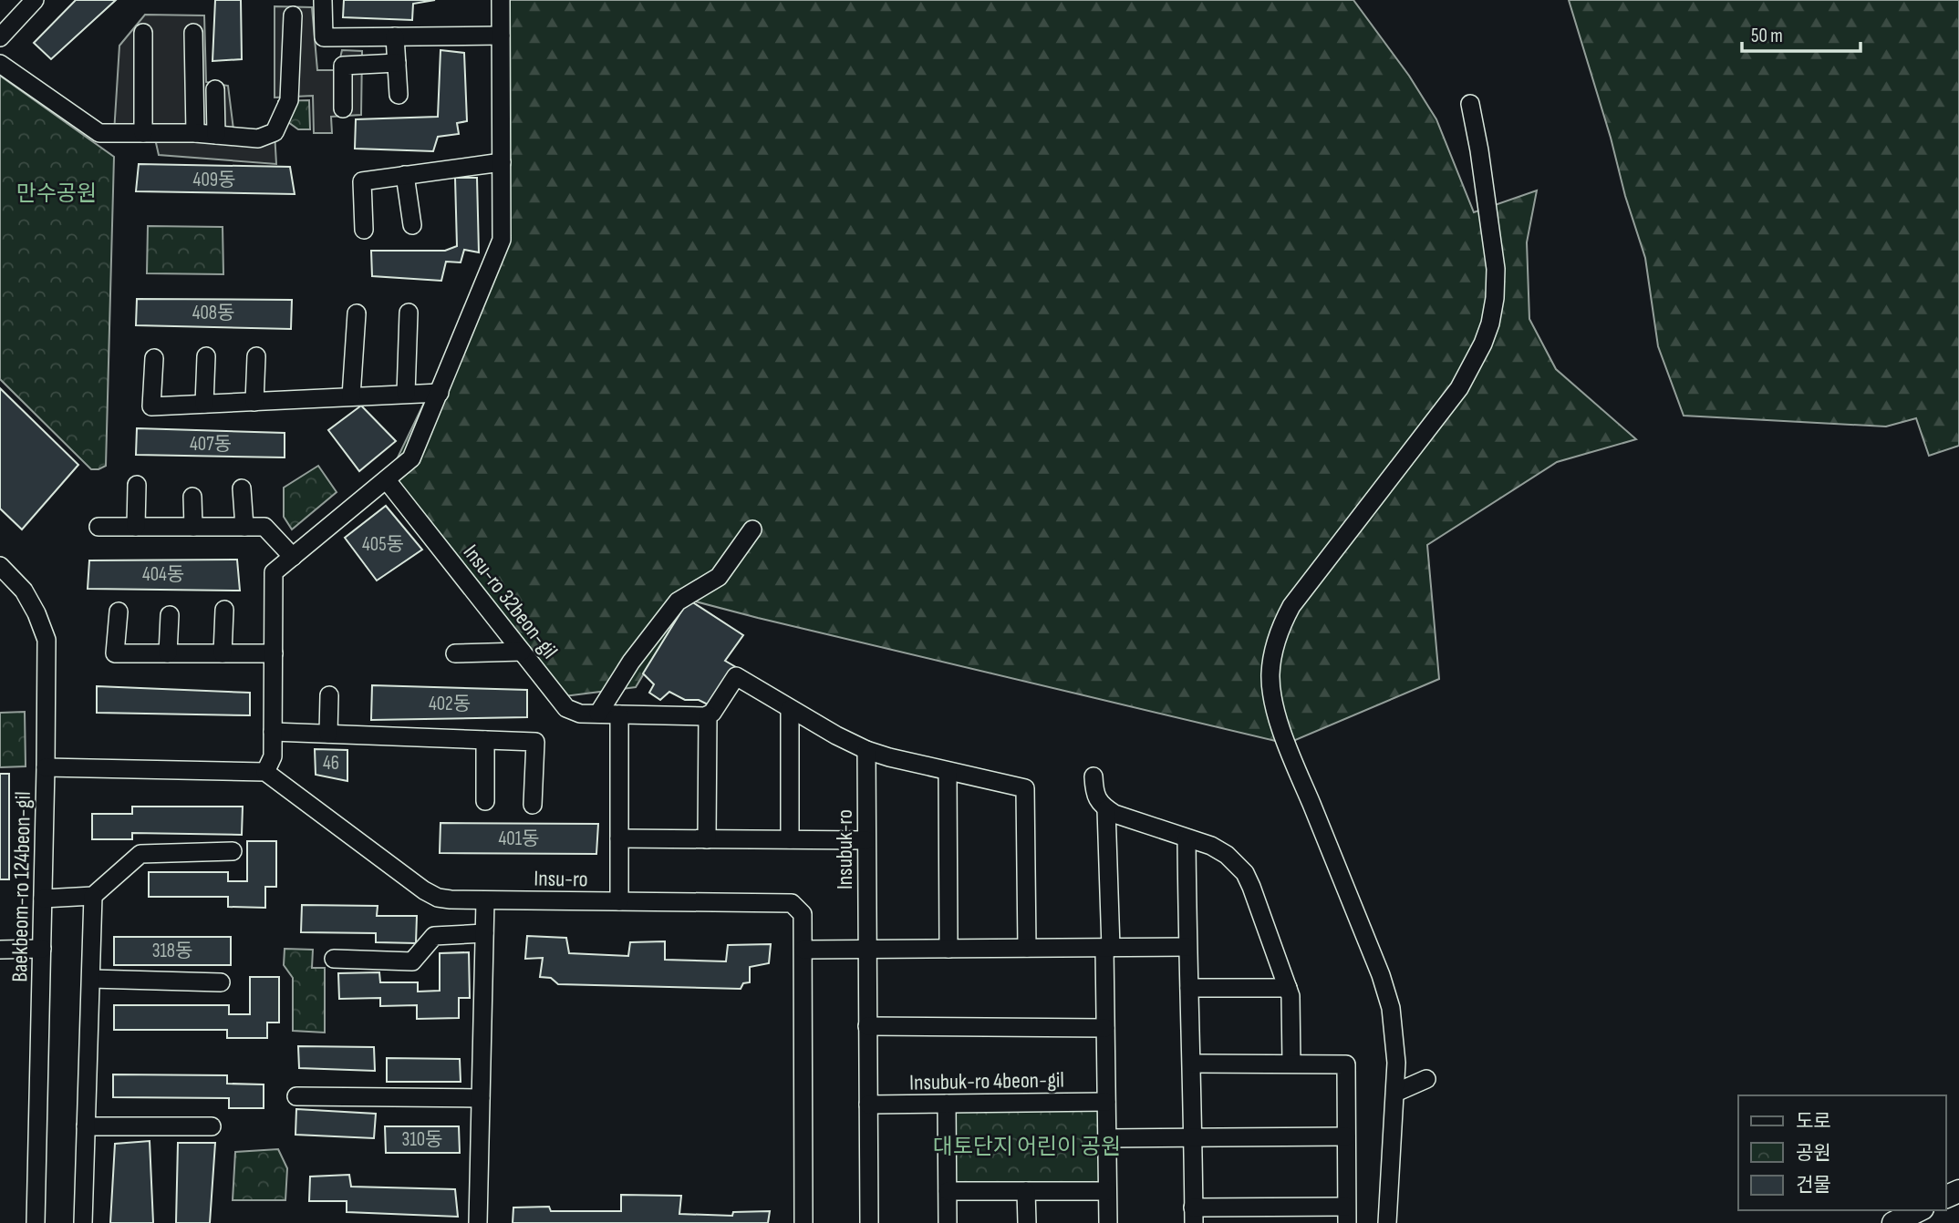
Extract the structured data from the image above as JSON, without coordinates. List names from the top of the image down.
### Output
{
  "streets": {
    "street": [
      "Insu-ro 32beon-gil",
      "Insubuk-ro",
      "Insu-ro",
      "Baekbeom-ro 124beon-gil",
      "Insubuk-ro 4beon-gil"
    ]
  },
  "parks": ["만수공원", "대토단지 어린이 공원"],
  "house_numbers": [
    "409동",
    "408동",
    "407동",
    "405동",
    "404동",
    "402동",
    "46",
    "401동",
    "318동",
    "310동"
  ],
  "legend": ["도로", "공원", "건물"],
  "scale_bar": "50 m"
}
